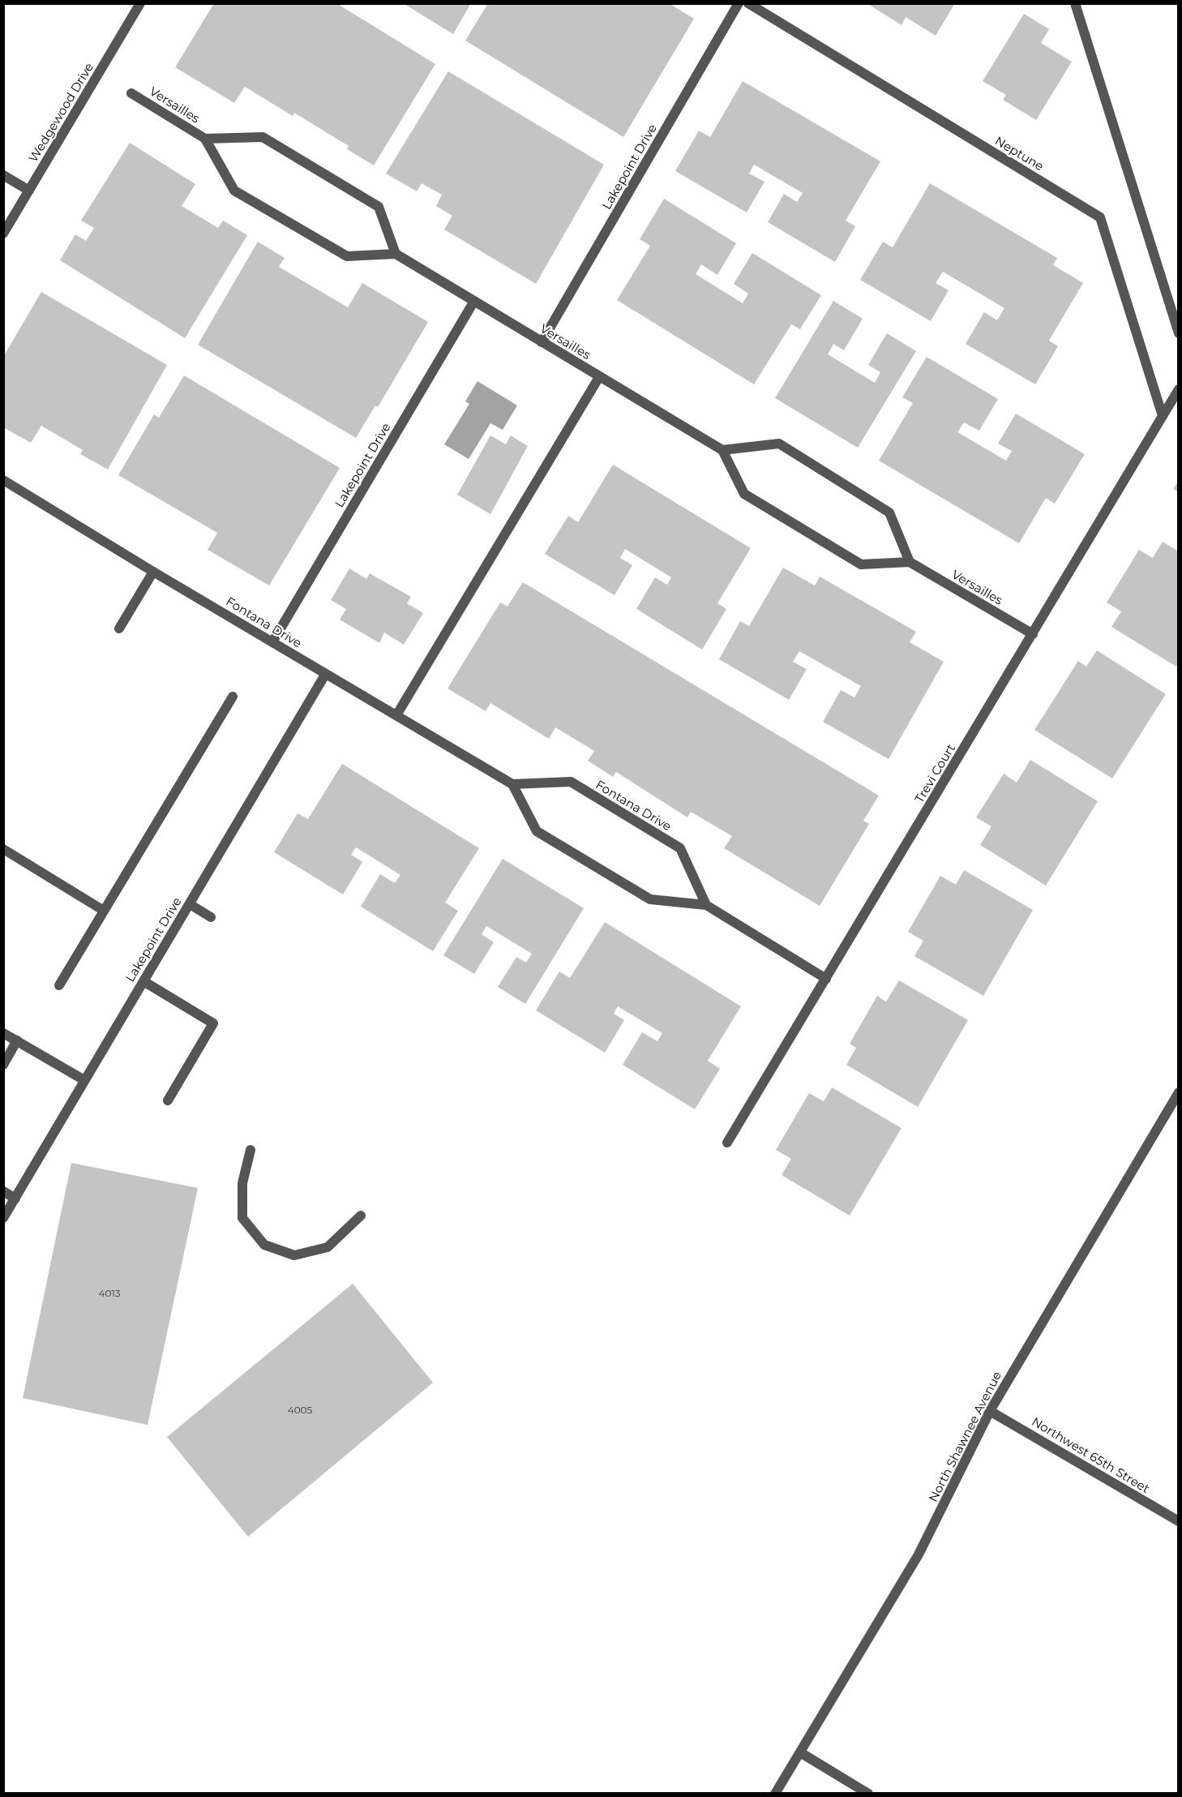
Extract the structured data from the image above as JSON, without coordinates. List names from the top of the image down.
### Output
{
  "streets": {
    "street": [
      "Versailles",
      "Wedgewood Drive",
      "Neptune",
      "Lakepoint Drive",
      "Fontana Drive",
      "Trevi Court",
      "North Shawnee Avenue",
      "Northwest 65th Street"
    ]
  },
  "crossings": [
    ["Versailles", "Lakepoint Drive"],
    ["Versailles", "Trevi Court"],
    ["Neptune", "Trevi Court"],
    ["Lakepoint Drive", "Fontana Drive"],
    ["North Shawnee Avenue", "Northwest 65th Street"]
  ],
  "house_numbers": ["4013", "4005"]
}
